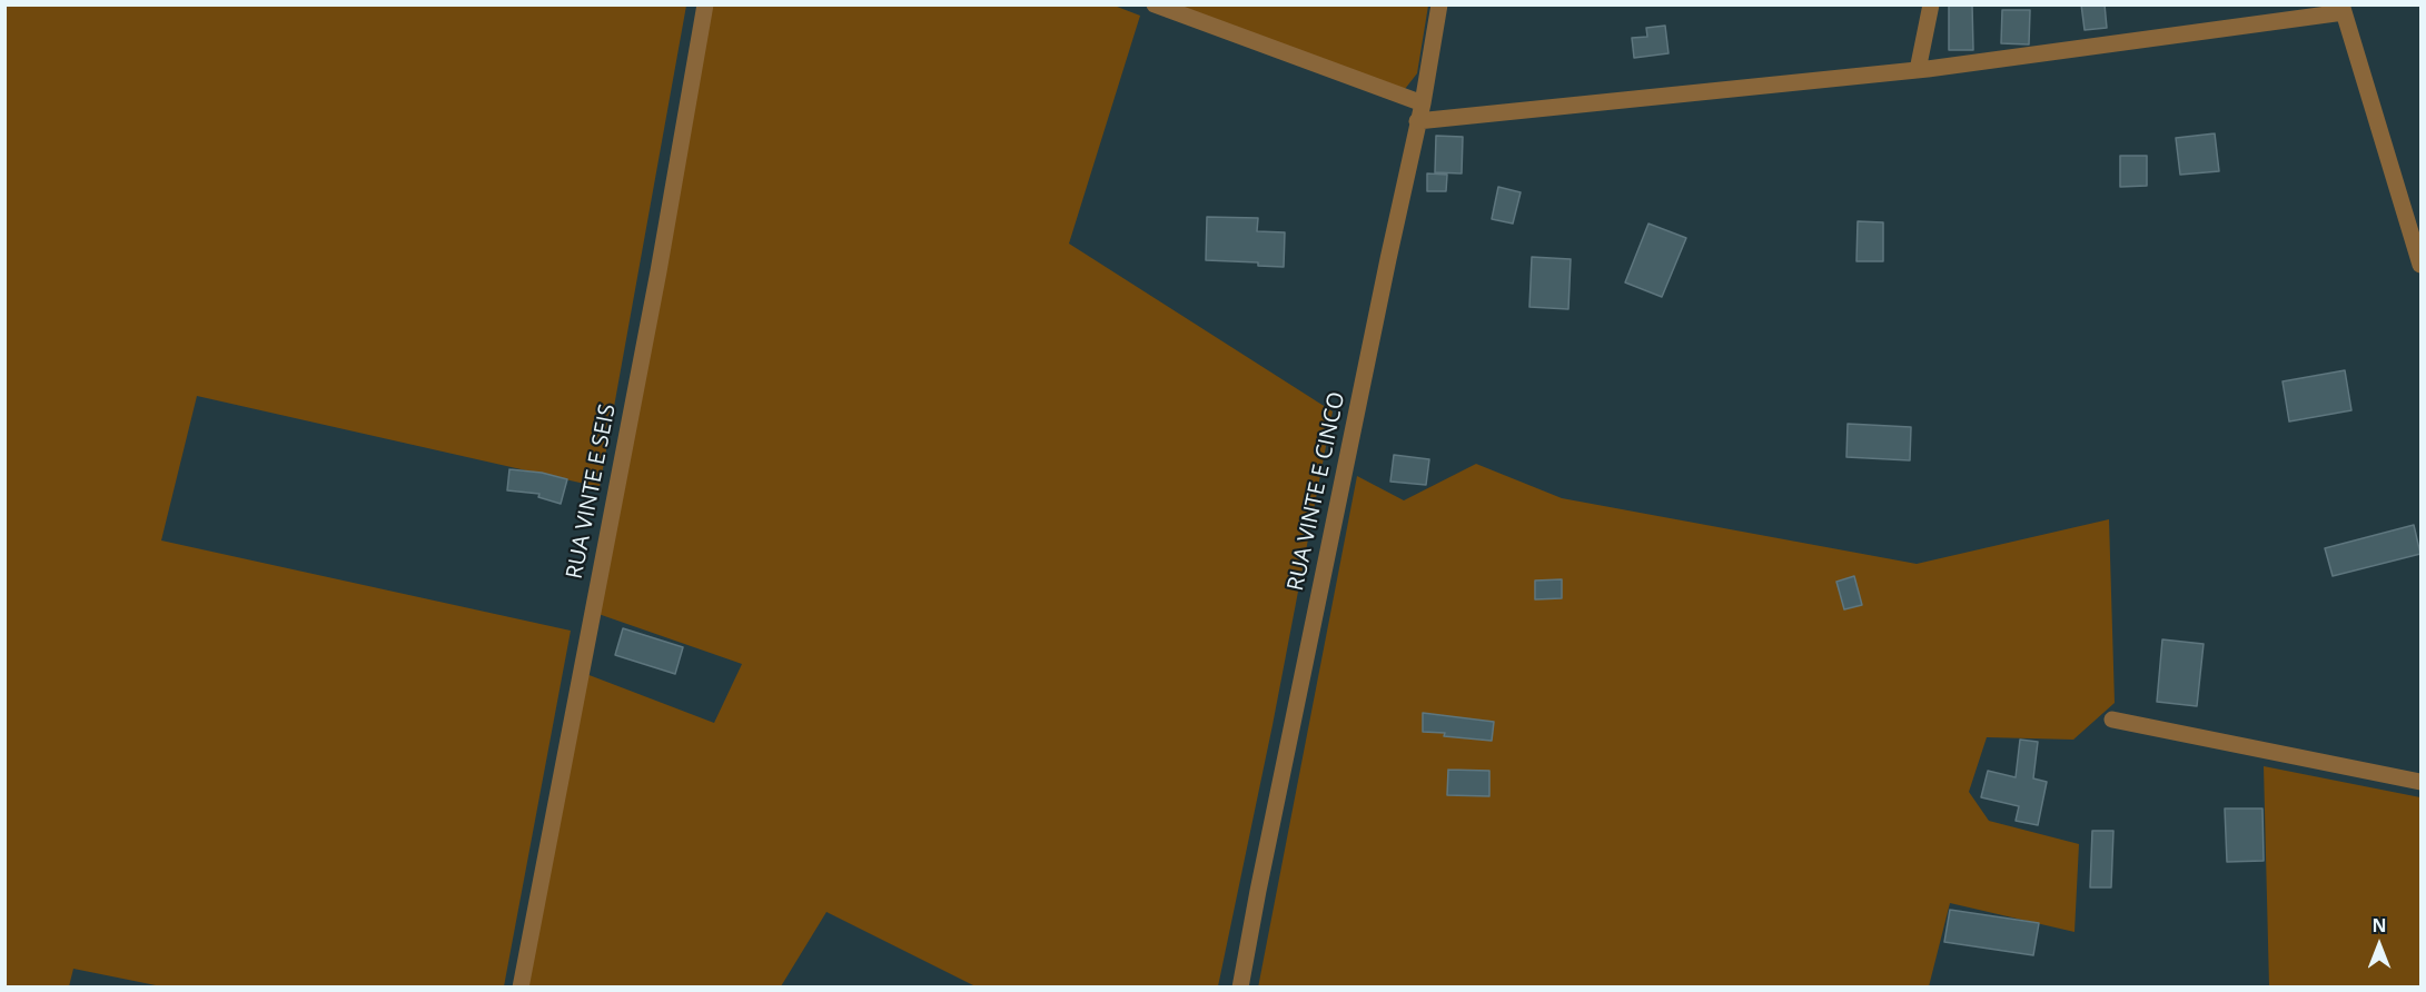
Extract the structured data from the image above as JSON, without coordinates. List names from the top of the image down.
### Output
{
  "streets": {
    "street": ["RUA VINTE E SEIS", "RUA VINTE E CINCO"]
  },
  "north": "top"
}
